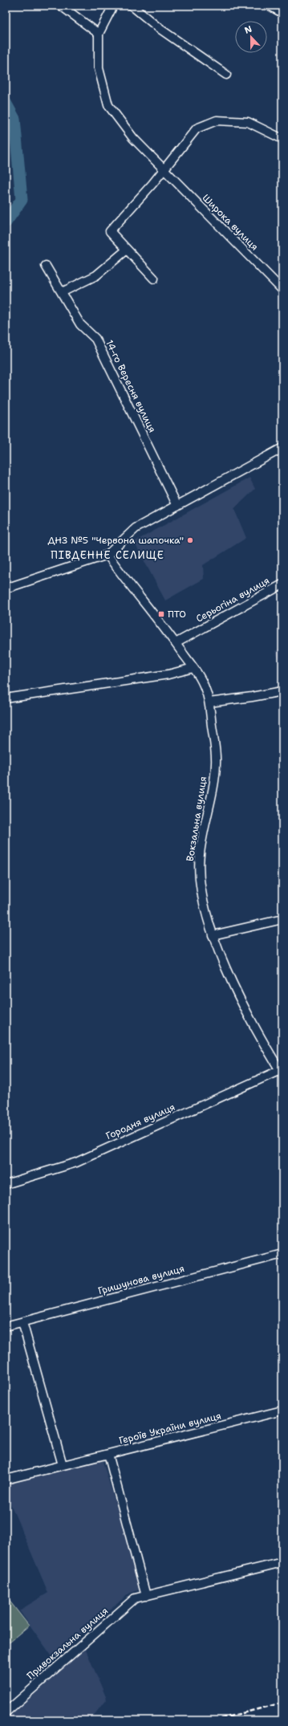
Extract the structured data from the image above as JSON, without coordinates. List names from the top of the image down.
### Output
{
  "streets": {
    "street": [
      "Широка вулиця",
      "14-го Вересня вулиця",
      "Серьогіна вулиця",
      "Вокзальна вулиця",
      "Городня вулиця",
      "Гришунова вулиця",
      "Героїв України вулиця",
      "Привокзальна вулиця"
    ]
  },
  "crossings": [
    ["Серьогіна вулиця", "Вокзальна вулиця"],
    ["Вокзальна вулиця", "Городня вулиця"]
  ],
  "districts": ["ПІВДЕННЕ СЕЛИЩЕ"],
  "places": {
    "other": ["ДНЗ №5 \"Червона шапочка\""],
    "transit": ["ПТО"]
  },
  "north": "top"
}
